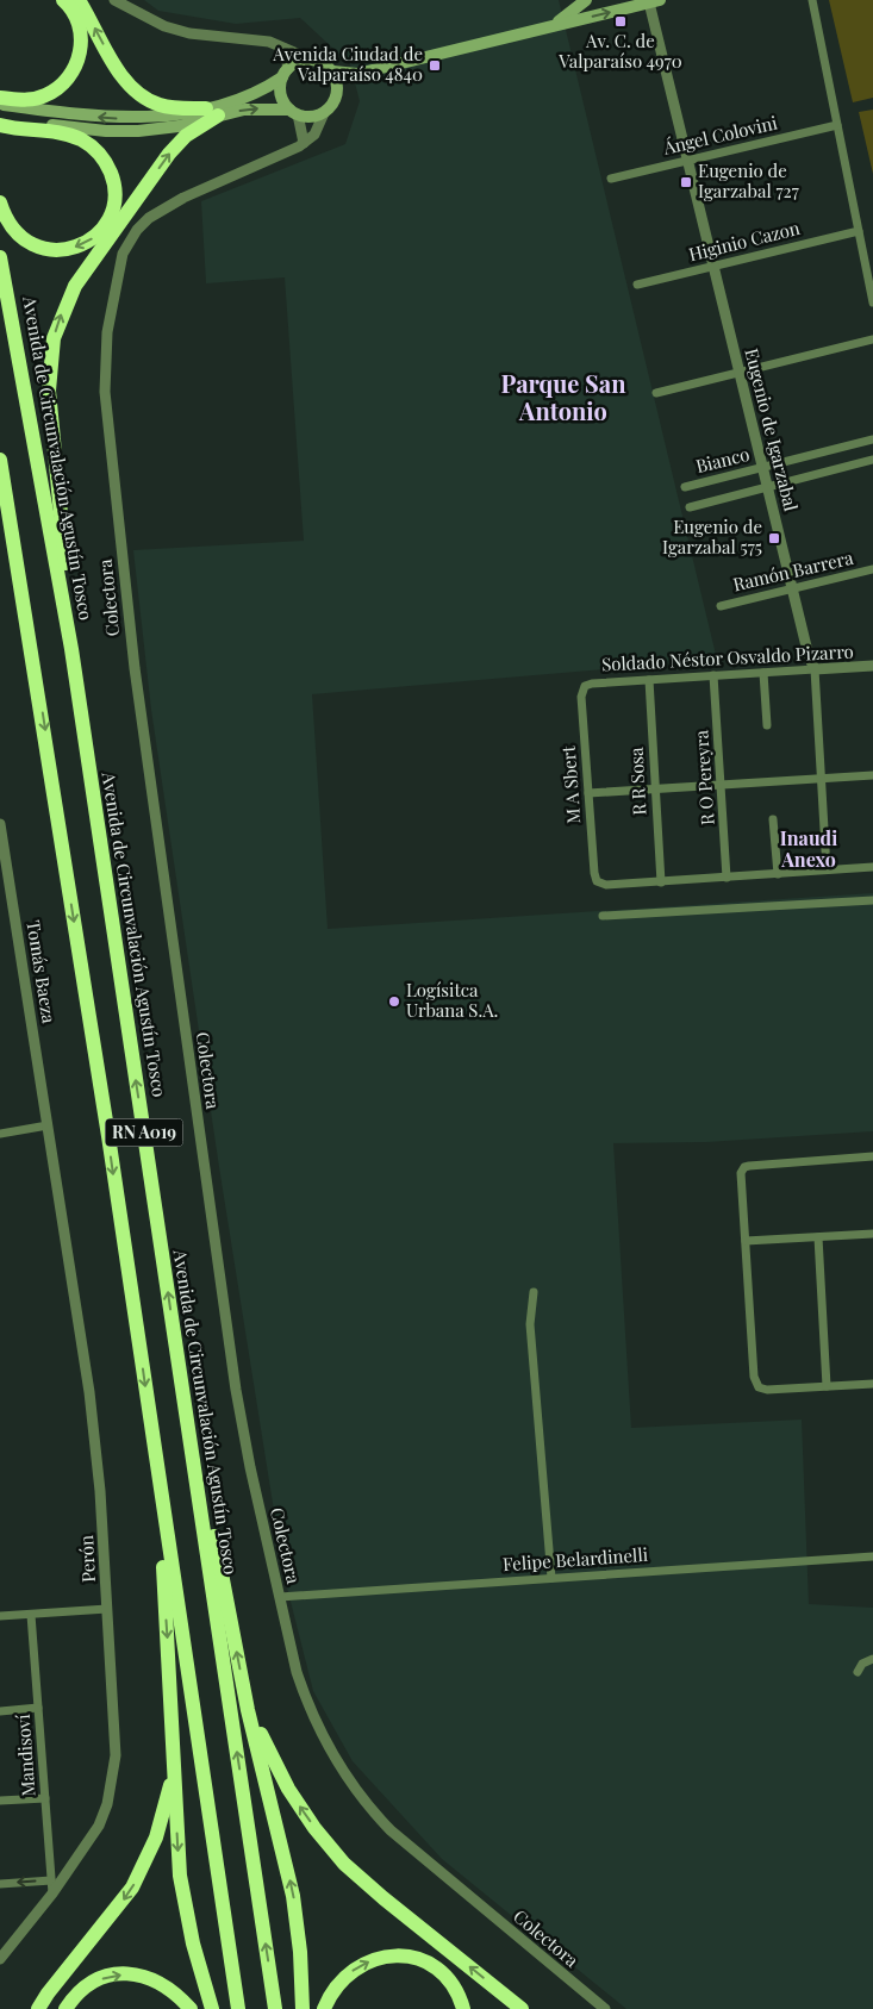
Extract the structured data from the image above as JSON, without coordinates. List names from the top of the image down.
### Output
{
  "streets": {
    "highway": ["Avenida de Circunvalación Agustín Tosco", "RN A019"],
    "street": [
      "Ángel Colovini",
      "Higinio Cazon",
      "Eugenio de Igarzabal",
      "Bianco",
      "Ramón Barrera",
      "Colectora",
      "Soldado Néstor Osvaldo Pizarro",
      "R O Pereyra",
      "R R Sosa",
      "M A Sbert",
      "Tomás Baeza",
      "Perón",
      "Felipe Belardinelli",
      "Mandisoví"
    ]
  },
  "crossings": [
    ["Ángel Colovini", "Eugenio de Igarzabal"],
    ["Higinio Cazon", "Eugenio de Igarzabal"],
    ["Eugenio de Igarzabal", "Bianco"],
    ["Eugenio de Igarzabal", "Ramón Barrera"],
    ["Eugenio de Igarzabal", "Soldado Néstor Osvaldo Pizarro"],
    ["Colectora", "Felipe Belardinelli"],
    ["Soldado Néstor Osvaldo Pizarro", "R O Pereyra"],
    ["Soldado Néstor Osvaldo Pizarro", "R R Sosa"],
    ["Soldado Néstor Osvaldo Pizarro", "M A Sbert"],
    ["R R Sosa", "M A Sbert"],
    ["Tomás Baeza", "Perón"],
    ["Perón", "Mandisoví"]
  ],
  "districts": ["Parque San Antonio", "Inaudi Anexo"],
  "places": {
    "transit": [
      "Av. C. de Valparaíso 4970",
      "Avenida Ciudad de Valparaíso 4840",
      "Eugenio de Igarzabal 727",
      "Eugenio de Igarzabal 575"
    ],
    "other": ["Logísitca Urbana S.A."]
  }
}
